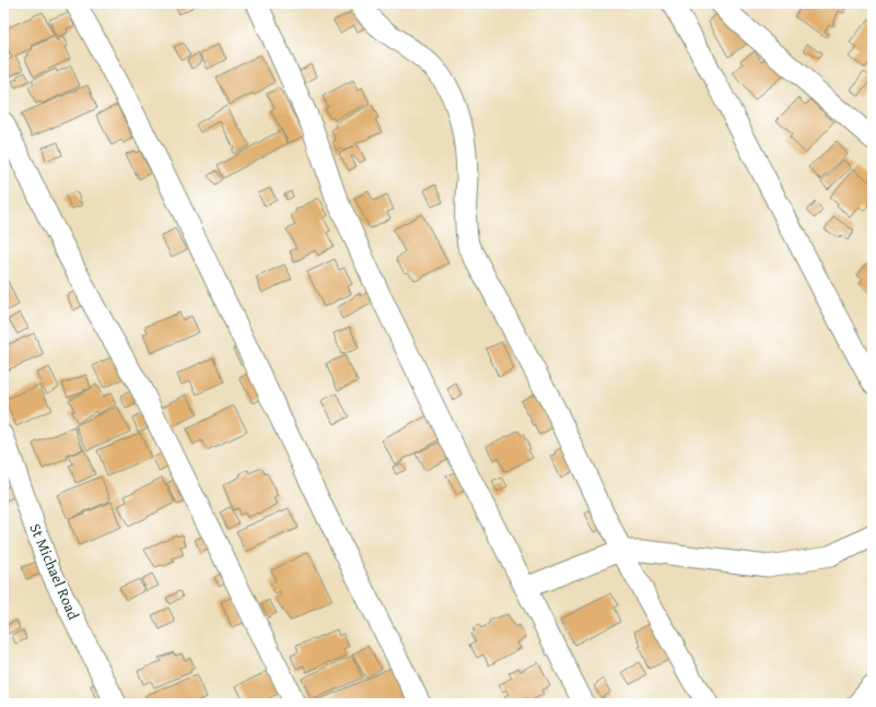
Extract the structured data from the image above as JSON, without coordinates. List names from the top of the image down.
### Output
{
  "streets": {
    "street": ["St Michael Road"]
  }
}
